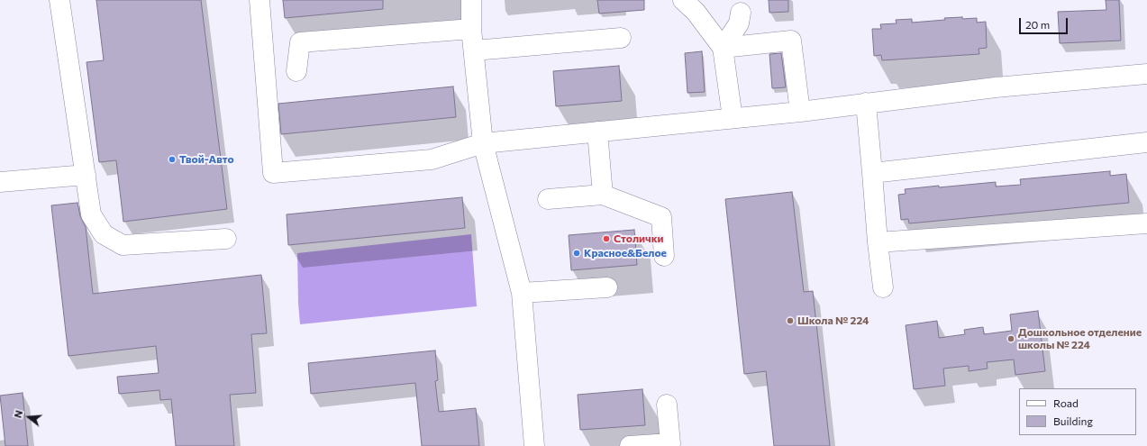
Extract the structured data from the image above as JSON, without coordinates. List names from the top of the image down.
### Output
{
  "places": [
    "Твой-Авто",
    "Столички",
    "Красное&Белое",
    "Школа № 224",
    "Дошкольное отделение школы № 224"
  ],
  "legend": ["Road", "Building"],
  "scale_bar": "20 m",
  "north": "left"
}
